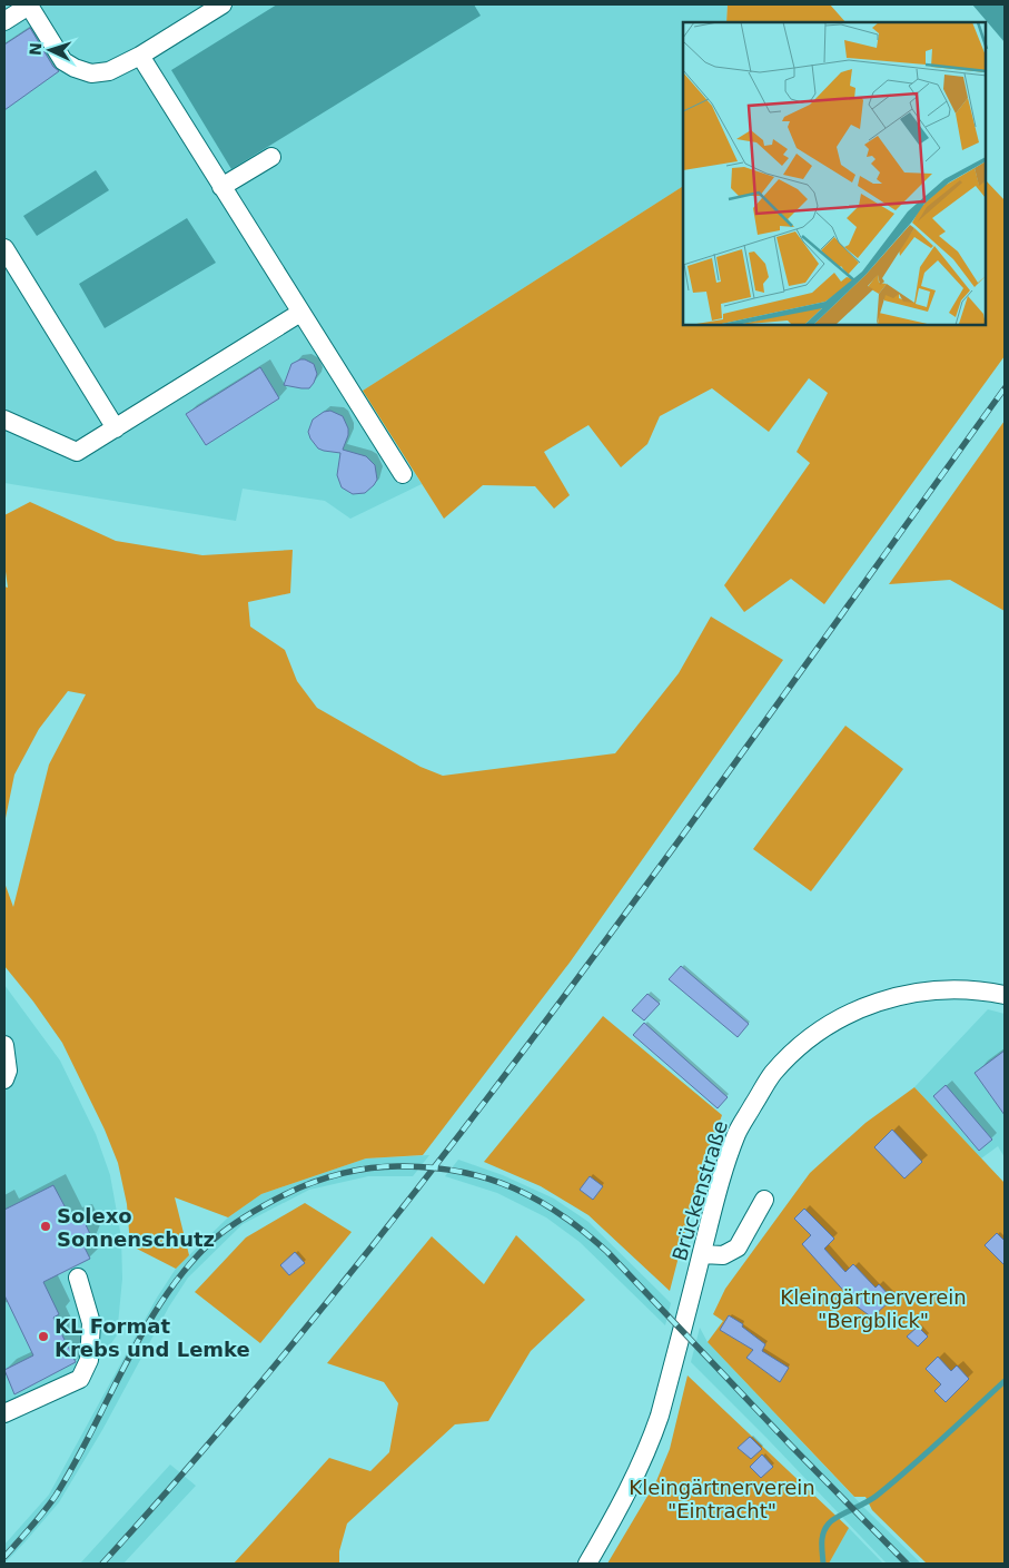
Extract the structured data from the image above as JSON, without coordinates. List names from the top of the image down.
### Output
{
  "streets": {
    "street": ["Brückenstraße"]
  },
  "parks": ["Kleingärtnerverein \"Bergblick\"", "Kleingärtnerverein \"Eintracht\""],
  "places": ["Solexo Sonnenschutz", "KL Format Krebs und Lemke"],
  "north": "left"
}
